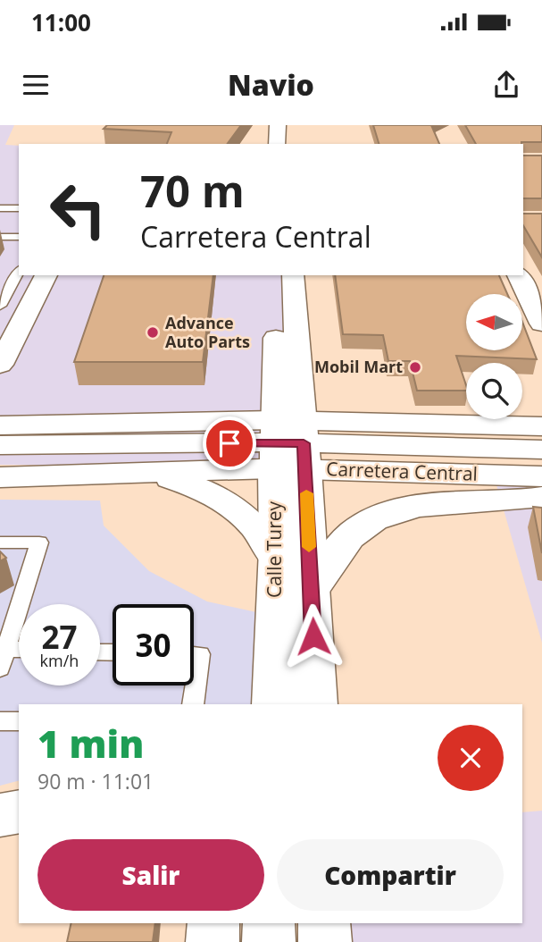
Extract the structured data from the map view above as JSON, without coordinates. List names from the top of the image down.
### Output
{
  "streets": {
    "main road": ["Carretera Central", "Calle Turey"]
  },
  "crossings": [
    ["Carretera Central", "Calle Turey"]
  ],
  "places": ["Advance Auto Parts", "Mobil Mart"],
  "north": "left",
  "page": {
    "status": "11:00",
    "header": "Navio",
    "turn": ["70 m", "Carretera Central"],
    "speed": "27 km/h",
    "limit": "30",
    "heading": ["1 min", "90 m · 11:01"],
    "buttons": ["Salir", "Compartir"]
  }
}
